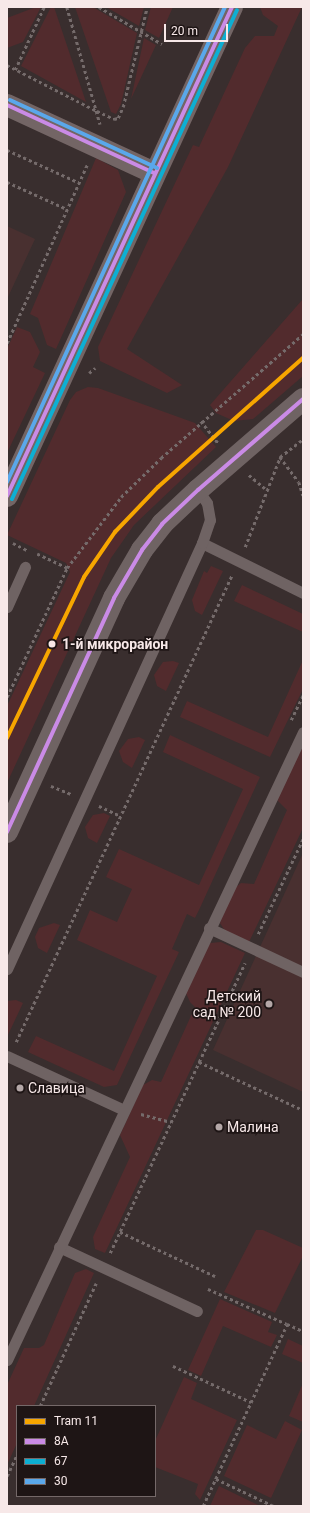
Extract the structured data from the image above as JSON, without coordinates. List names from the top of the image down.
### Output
{
  "places": [
    "1-й микрорайон",
    "Детский сад № 200",
    "Славица",
    "Малина"
  ],
  "lines": [
    "transit line 8А",
    "transit line 30",
    "transit line 67",
    "tram line 11"
  ],
  "legend": [
    "Tram 11",
    "8А",
    "67",
    "30"
  ],
  "scale_bar": "20 m"
}
